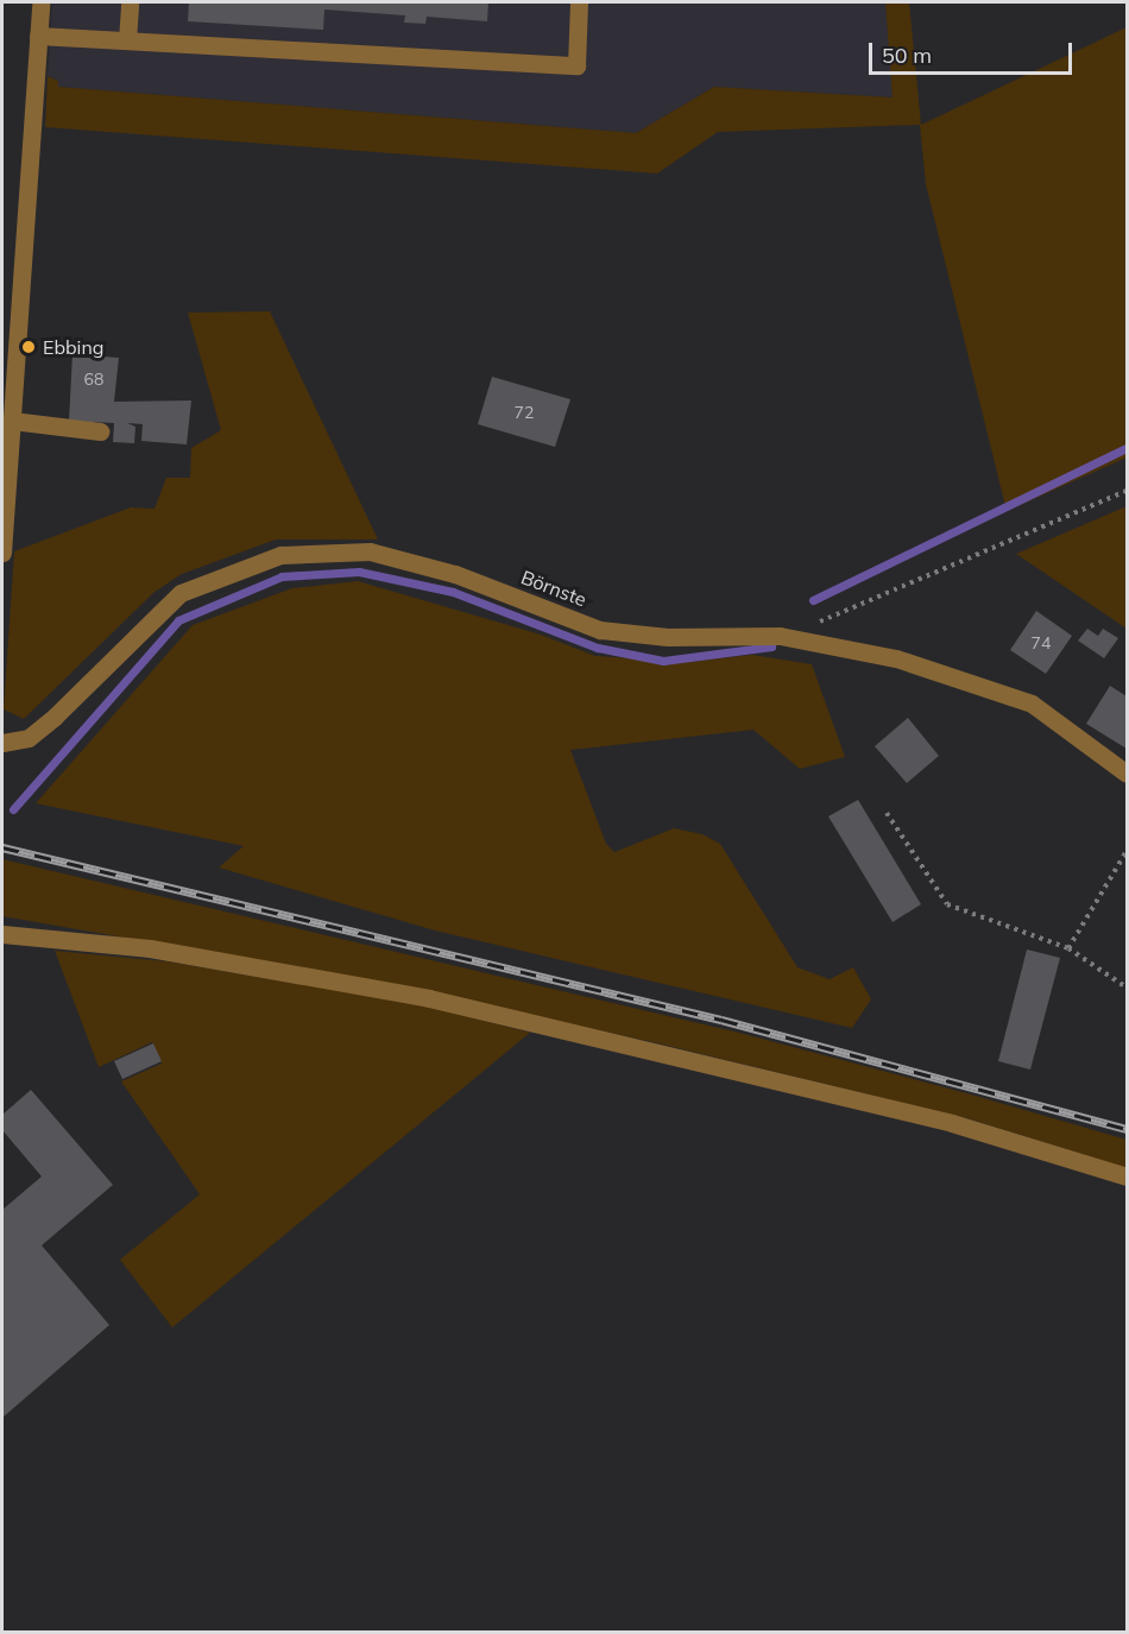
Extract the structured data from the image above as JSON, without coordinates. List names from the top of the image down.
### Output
{
  "streets": {
    "street": ["Börnste"]
  },
  "places": ["Ebbing"],
  "house_numbers": ["68", "72", "74"],
  "scale_bar": "50 m"
}
